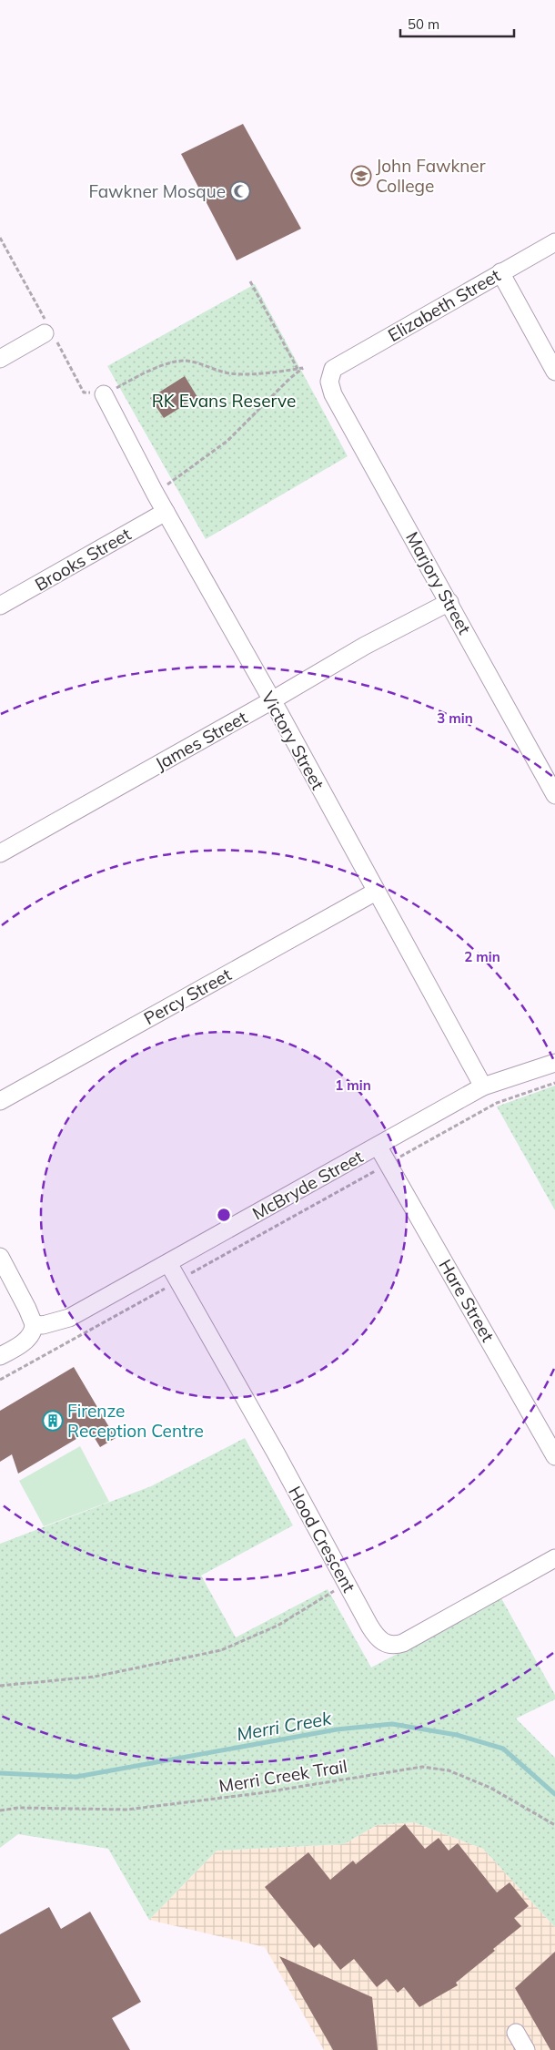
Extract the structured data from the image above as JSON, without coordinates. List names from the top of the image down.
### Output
{
  "streets": {
    "street": [
      "Elizabeth Street",
      "Brooks Street",
      "Marjory Street",
      "James Street",
      "Victory Street",
      "Percy Street",
      "McBryde Street",
      "Hare Street",
      "Hood Crescent"
    ],
    "path": ["Merri Creek Trail"]
  },
  "crossings": [
    ["Elizabeth Street", "Marjory Street"],
    ["Brooks Street", "Victory Street"],
    ["Marjory Street", "James Street"],
    ["James Street", "Victory Street"],
    ["Victory Street", "Percy Street"],
    ["Victory Street", "McBryde Street"],
    ["McBryde Street", "Hare Street"],
    ["McBryde Street", "Hood Crescent"]
  ],
  "water": ["Merri Creek"],
  "parks": ["RK Evans Reserve"],
  "places": {
    "school or university": ["John Fawkner College"],
    "mosque": ["Fawkner Mosque"],
    "building": ["Firenze Reception Centre"]
  },
  "scale_bar": "50 m",
  "rings": ["3 min", "2 min", "1 min"]
}
